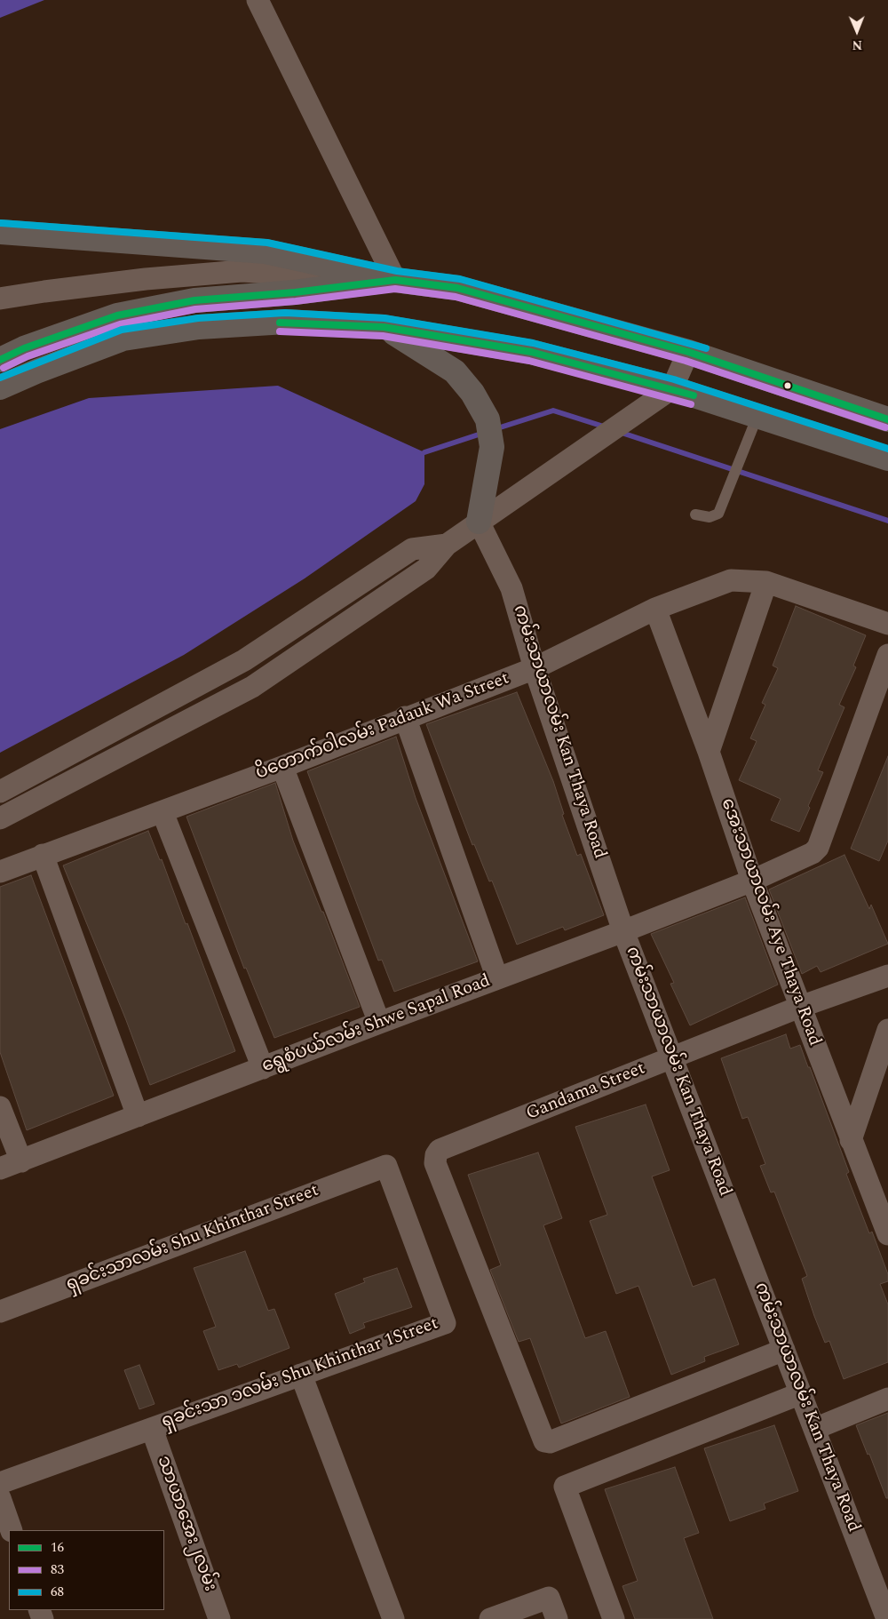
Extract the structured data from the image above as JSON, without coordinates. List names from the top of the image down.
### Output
{
  "streets": {
    "street": [
      "ပိတောက်ဝါလမ်း Padauk Wa Street",
      "ကမ်းသာယာလမ်း Kan Thaya Road",
      "အေးသာယာလမ်း Aye Thaya Road",
      "ရွေစံပယ်လမ်း Shwe Sapal Road",
      "Gandama Street",
      "ရှခင်းသာလမ်း Shu Khinthar Street",
      "ရှခင်းသာ ၁လမ်း Shu Khinthar 1Street",
      "သာယာအေး၂လမ်း"
    ]
  },
  "crossings": [
    ["ပိတောက်ဝါလမ်း Padauk Wa Street", "ကမ်းသာယာလမ်း Kan Thaya Road"],
    ["ပိတောက်ဝါလမ်း Padauk Wa Street", "အေးသာယာလမ်း Aye Thaya Road"],
    ["ကမ်းသာယာလမ်း Kan Thaya Road", "ရွေစံပယ်လမ်း Shwe Sapal Road"],
    ["ကမ်းသာယာလမ်း Kan Thaya Road", "Gandama Street"],
    ["အေးသာယာလမ်း Aye Thaya Road", "ရွေစံပယ်လမ်း Shwe Sapal Road"],
    ["အေးသာယာလမ်း Aye Thaya Road", "Gandama Street"],
    ["ရှခင်းသာလမ်း Shu Khinthar Street", "ရှခင်းသာ ၁လမ်း Shu Khinthar 1Street"],
    ["ရှခင်းသာ ၁လမ်း Shu Khinthar 1Street", "သာယာအေး၂လမ်း"]
  ],
  "lines": ["transit line 68", "transit line 16", "transit line 83"],
  "legend": ["16", "83", "68"],
  "north": "bottom"
}
